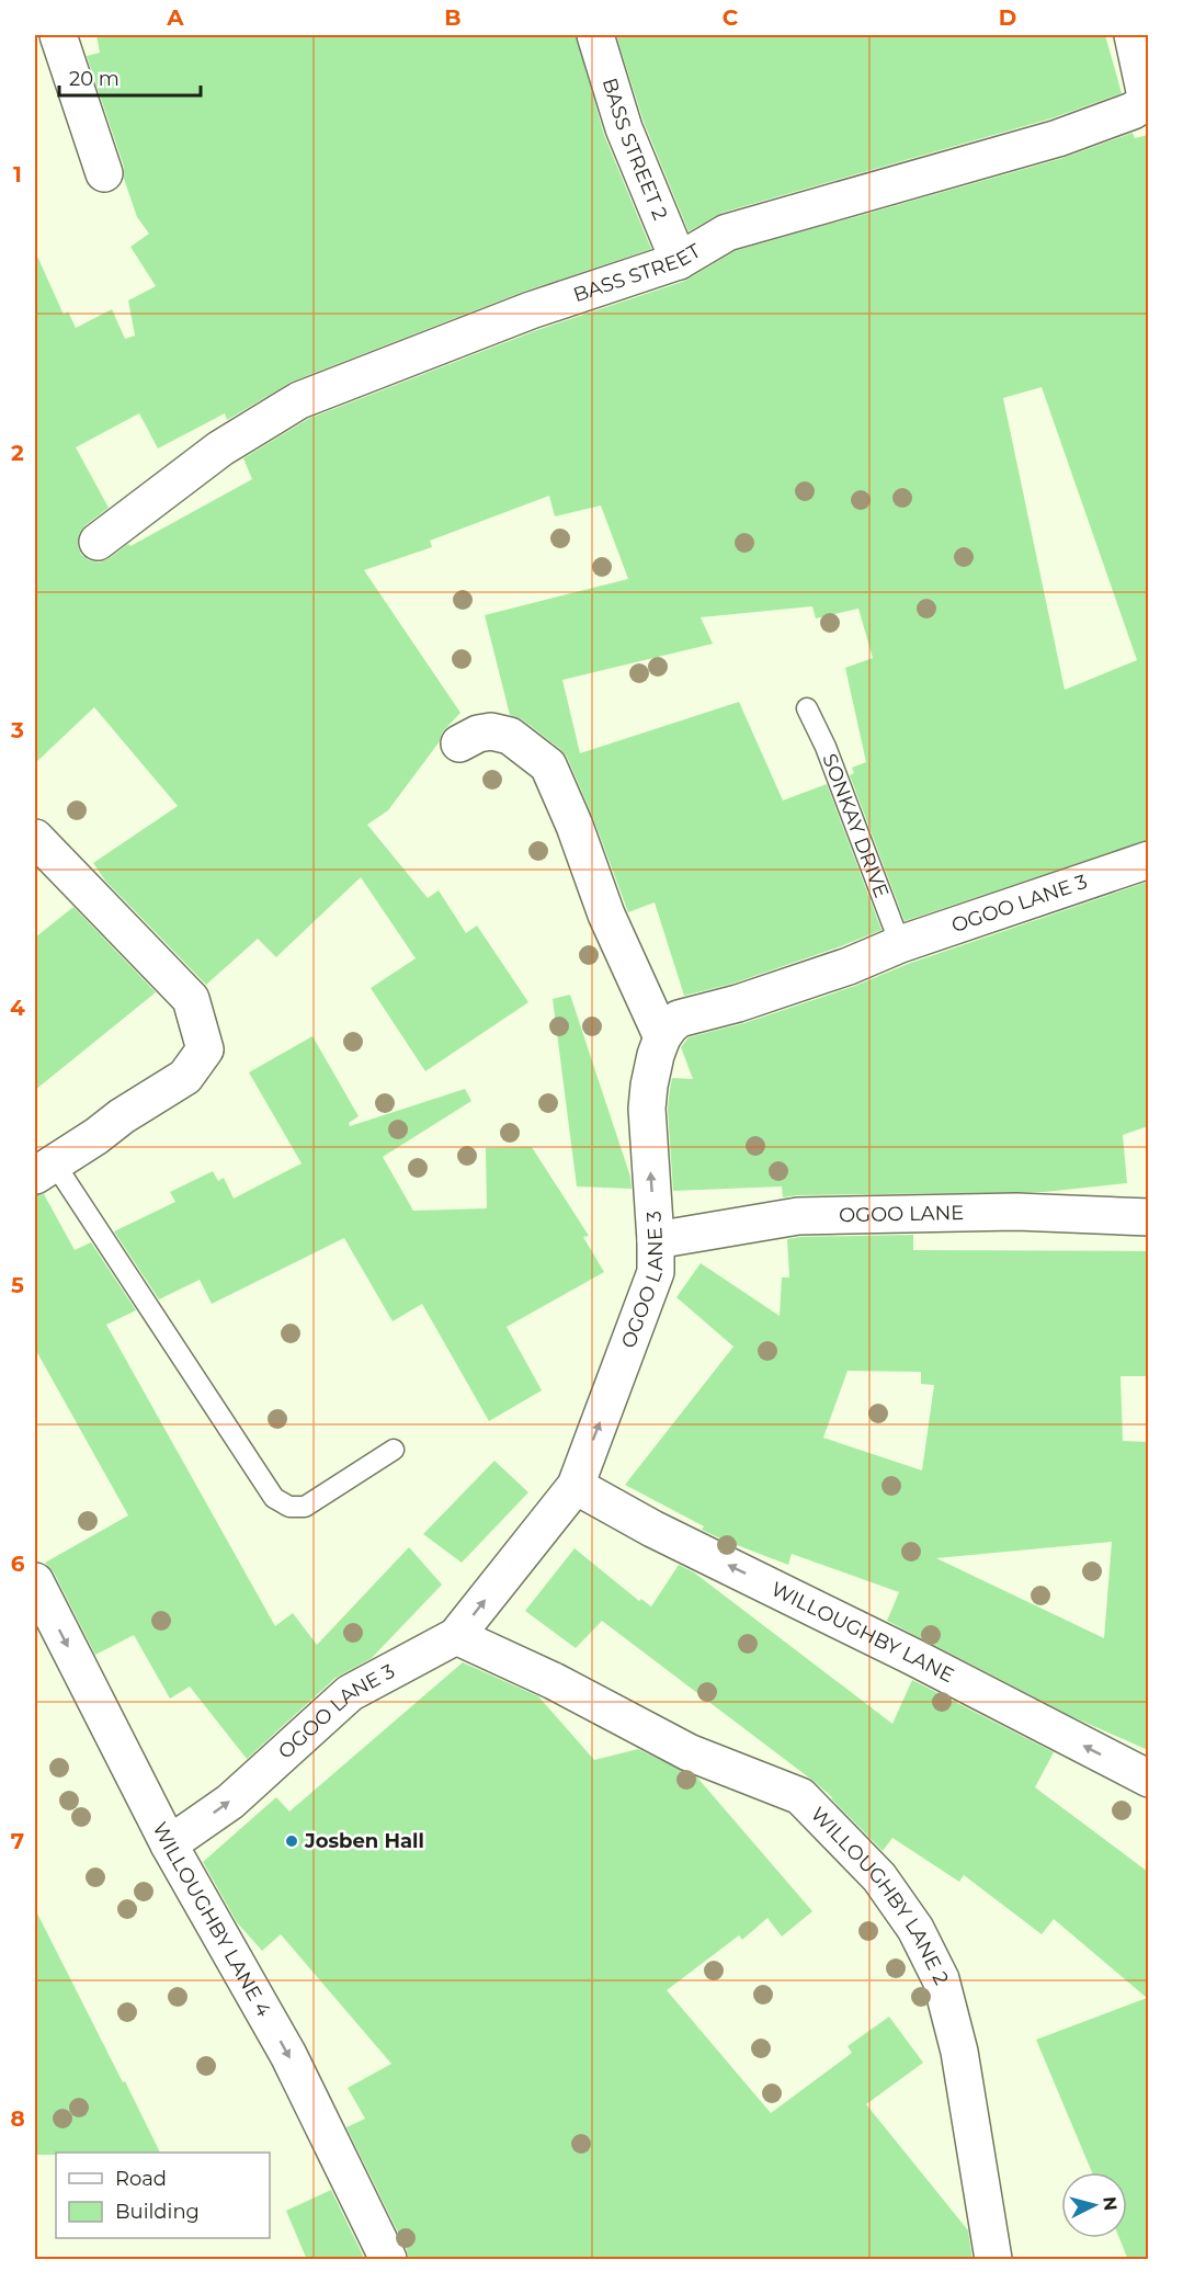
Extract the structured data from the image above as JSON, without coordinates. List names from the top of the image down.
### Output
{
  "streets": {
    "street": [
      "BASS STREET 2",
      "BASS STREET",
      "OGOO LANE 3",
      "OGOO LANE",
      "WILLOUGHBY LANE",
      "WILLOUGHBY LANE 2",
      "WILLOUGHBY LANE 4"
    ],
    "lane": ["SONKAY DRIVE"]
  },
  "crossings": [
    ["BASS STREET 2", "BASS STREET"],
    ["SONKAY DRIVE", "OGOO LANE 3"],
    ["OGOO LANE 3", "OGOO LANE"],
    ["OGOO LANE 3", "WILLOUGHBY LANE"],
    ["OGOO LANE 3", "WILLOUGHBY LANE 2"],
    ["OGOO LANE 3", "WILLOUGHBY LANE 4"]
  ],
  "one_way": ["OGOO LANE 3", "WILLOUGHBY LANE", "WILLOUGHBY LANE 4"],
  "places": ["Josben Hall"],
  "legend": ["Road", "Building"],
  "scale_bar": "20 m",
  "north": "right",
  "grid": {
    "columns": [
      "A",
      "B",
      "C",
      "D"
    ],
    "rows": [
      "1",
      "2",
      "3",
      "4",
      "5",
      "6",
      "7",
      "8"
    ]
  }
}
